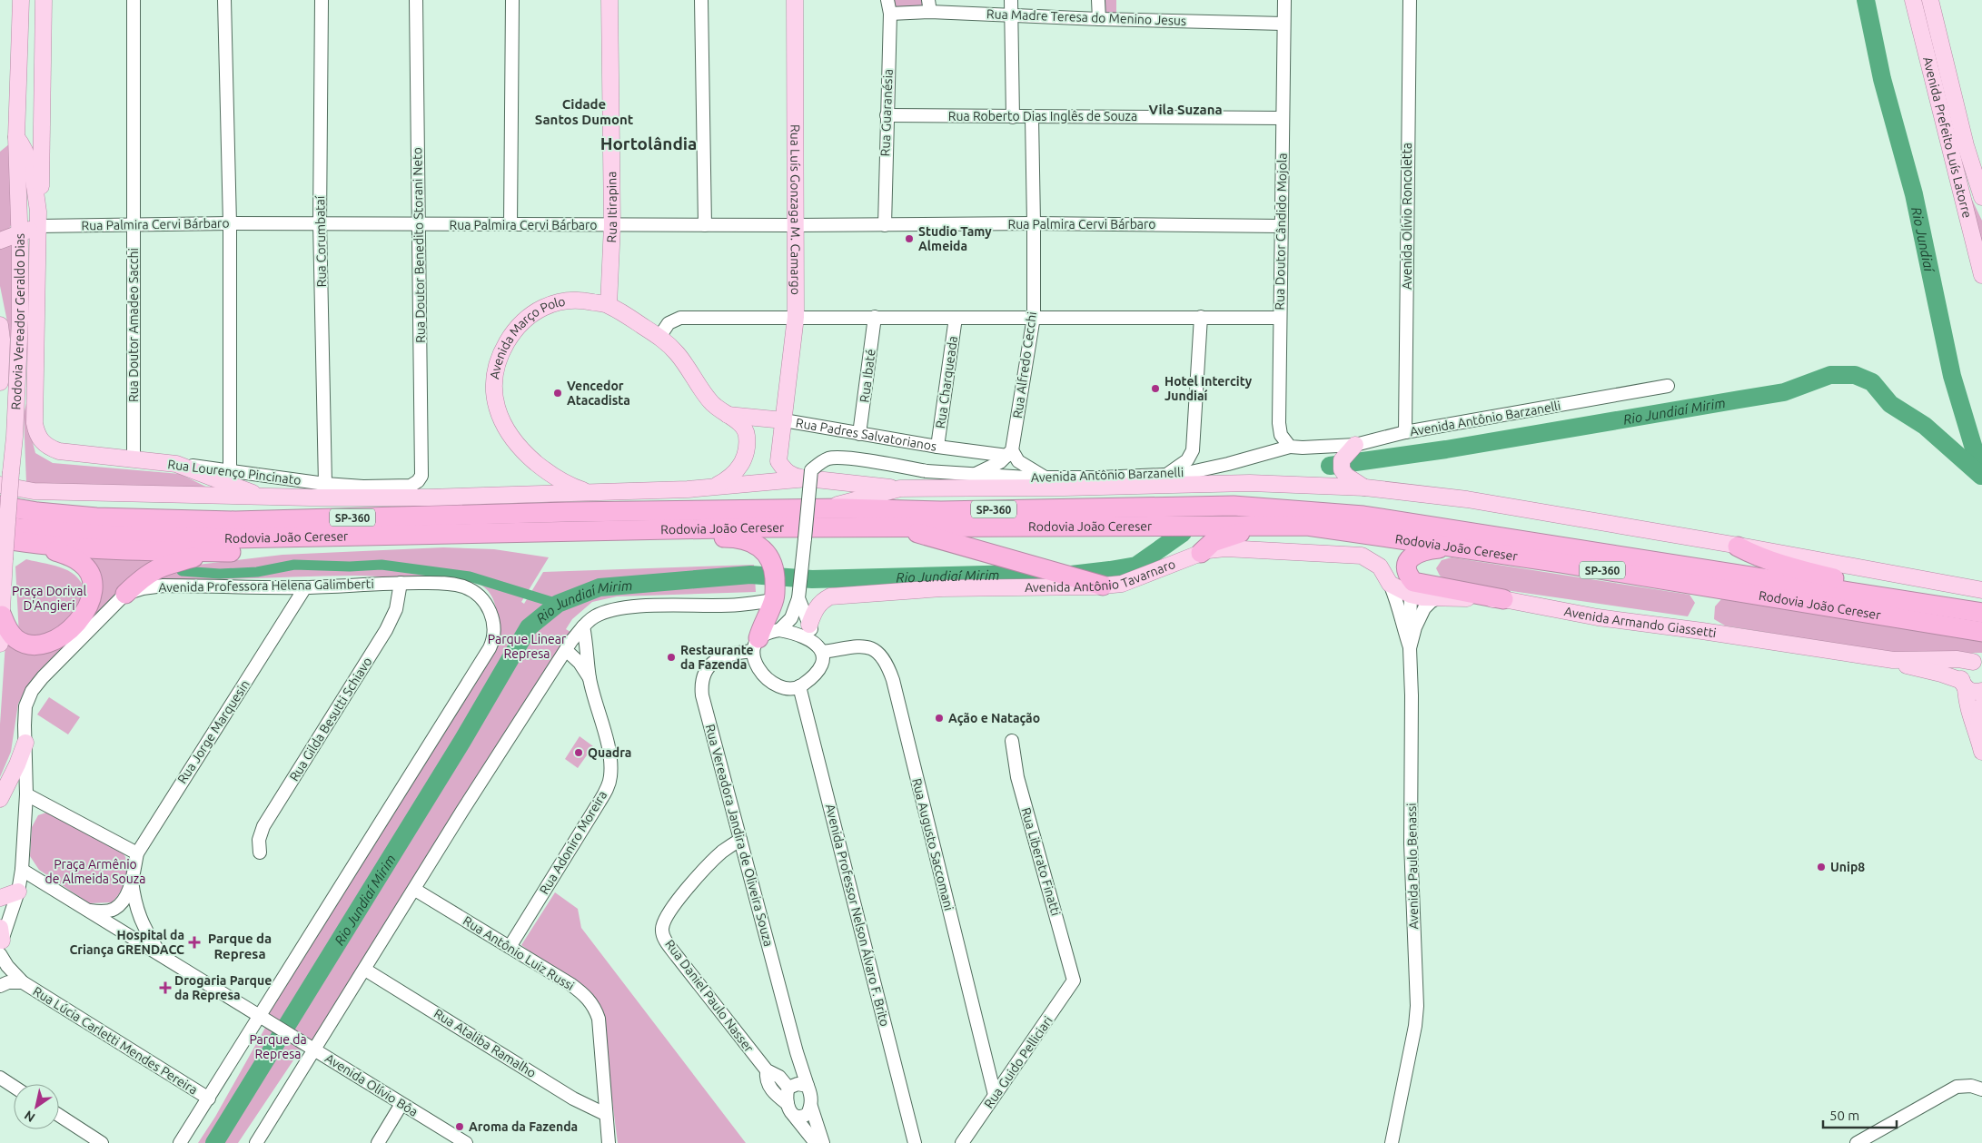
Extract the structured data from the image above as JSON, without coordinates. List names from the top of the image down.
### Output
{
  "streets": {
    "highway": ["SP-360", "Rodovia João Cereser"],
    "main road": [
      "Avenida Prefeito Luís Latorre",
      "Rua Itirapina",
      "Rua Luís Gonzaga M. Camargo",
      "Rodovia Vereador Geraldo Dias",
      "Avenida Março Polo",
      "Rua Padres Salvatorianos",
      "Rua Lourenço Pincinato",
      "Avenida Antônio Tavarnaro",
      "Avenida Armando Giassetti"
    ],
    "street": [
      "Rua Madre Teresa do Menino Jesus",
      "Rua Guaranésia",
      "Rua Roberto Dias Inglês de Souza",
      "Avenida Olívio Roncoletta",
      "Rua Palmira Cervi Bárbaro",
      "Rua Doutor Cândido Mojola",
      "Rua Corumbataí",
      "Rua Doutor Benedito Storani Neto",
      "Rua Doutor Amadeo Sacchi",
      "Rua Alfredo Cecchi",
      "Rua Ibaté",
      "Rua Charqueada",
      "Avenida Antônio Barzanelli",
      "Avenida Professora Helena Galimberti",
      "Rua Gilda Besutti Schiavo",
      "Rua Jorge Marquesin",
      "Rua Vereadora Jandira de Oliveira Souza",
      "Rua Adoniro Moreira",
      "Rua Augusto Saccomani",
      "Rua Liberato Finatti",
      "Avenida Paulo Benassi",
      "Avenida Professor Nelson Álvaro F. Brito",
      "Rua Antônio Luiz Russi",
      "Rua Daniel Paulo Nasser",
      "Rua Lúcia Carletti Mendes Pereira",
      "Rua Ataliba Ramalho",
      "Rua Guido Pelliciari",
      "Avenida Olívio Bôa"
    ]
  },
  "crossings": [
    ["Rua Madre Teresa do Menino Jesus", "Rua Guaranésia"],
    ["Rua Madre Teresa do Menino Jesus", "Rua Doutor Cândido Mojola"],
    ["Rua Guaranésia", "Rua Roberto Dias Inglês de Souza"],
    ["Rua Guaranésia", "Rua Palmira Cervi Bárbaro"],
    ["Rua Roberto Dias Inglês de Souza", "Rua Doutor Cândido Mojola"],
    ["Rua Roberto Dias Inglês de Souza", "Rua Alfredo Cecchi"],
    ["Rua Itirapina", "Rua Palmira Cervi Bárbaro"],
    ["Rua Itirapina", "Avenida Março Polo"],
    ["Rua Luís Gonzaga M. Camargo", "Rua Palmira Cervi Bárbaro"],
    ["Rua Luís Gonzaga M. Camargo", "Rua Padres Salvatorianos"],
    ["Avenida Olívio Roncoletta", "Avenida Antônio Barzanelli"],
    ["Rua Palmira Cervi Bárbaro", "Rua Doutor Cândido Mojola"],
    ["Rua Palmira Cervi Bárbaro", "Rua Corumbataí"],
    ["Rua Palmira Cervi Bárbaro", "Rua Doutor Benedito Storani Neto"],
    ["Rua Palmira Cervi Bárbaro", "Rua Doutor Amadeo Sacchi"],
    ["Rua Palmira Cervi Bárbaro", "Rua Alfredo Cecchi"],
    ["Rua Doutor Cândido Mojola", "Avenida Antônio Barzanelli"],
    ["Rua Corumbataí", "Rua Lourenço Pincinato"],
    ["Rua Doutor Benedito Storani Neto", "Rua Lourenço Pincinato"],
    ["Rua Doutor Amadeo Sacchi", "Rua Lourenço Pincinato"],
    ["Avenida Março Polo", "Rua Padres Salvatorianos"],
    ["Rua Alfredo Cecchi", "Rua Padres Salvatorianos"],
    ["Rua Ibaté", "Rua Padres Salvatorianos"],
    ["Rua Charqueada", "Rua Padres Salvatorianos"],
    ["Avenida Antônio Tavarnaro", "Avenida Armando Giassetti"],
    ["Avenida Professora Helena Galimberti", "Rua Gilda Besutti Schiavo"],
    ["Avenida Professora Helena Galimberti", "Rua Jorge Marquesin"],
    ["Avenida Professora Helena Galimberti", "Rua Lúcia Carletti Mendes Pereira"],
    ["Avenida Professora Helena Galimberti", "Avenida Olívio Bôa"],
    ["Avenida Armando Giassetti", "Avenida Paulo Benassi"],
    ["Rua Jorge Marquesin", "Avenida Olívio Bôa"],
    ["Rua Vereadora Jandira de Oliveira Souza", "Rua Augusto Saccomani"],
    ["Rua Vereadora Jandira de Oliveira Souza", "Avenida Professor Nelson Álvaro F. Brito"],
    ["Rua Vereadora Jandira de Oliveira Souza", "Rua Daniel Paulo Nasser"],
    ["Rua Adoniro Moreira", "Rua Antônio Luiz Russi"],
    ["Rua Augusto Saccomani", "Avenida Professor Nelson Álvaro F. Brito"],
    ["Rua Augusto Saccomani", "Rua Guido Pelliciari"],
    ["Rua Liberato Finatti", "Rua Guido Pelliciari"],
    ["Rua Antônio Luiz Russi", "Rua Ataliba Ramalho"]
  ],
  "districts": [
    "Cidade Santos Dumont",
    "Vila Suzana",
    "Hortolândia",
    "Parque da Represa"
  ],
  "water": ["Rio Jundiaí", "Rio Jundiaí Mirim"],
  "parks": [
    "Praça Dorival D'Angieri",
    "Parque Linear Represa",
    "Praça Armênio de Almeida Souza",
    "Parque da Represa"
  ],
  "places": {
    "other": [
      "Studio Tamy Almeida",
      "Hotel Intercity Jundiaí",
      "Vencedor Atacadista",
      "Restaurante da Fazenda",
      "Ação e Natação",
      "Quadra",
      "Unip8",
      "Aroma da Fazenda"
    ],
    "health": ["Hospital da Criança GRENDACC", "Drogaria Parque da Represa"]
  },
  "scale_bar": "50 m",
  "north": "bottom left"
}
